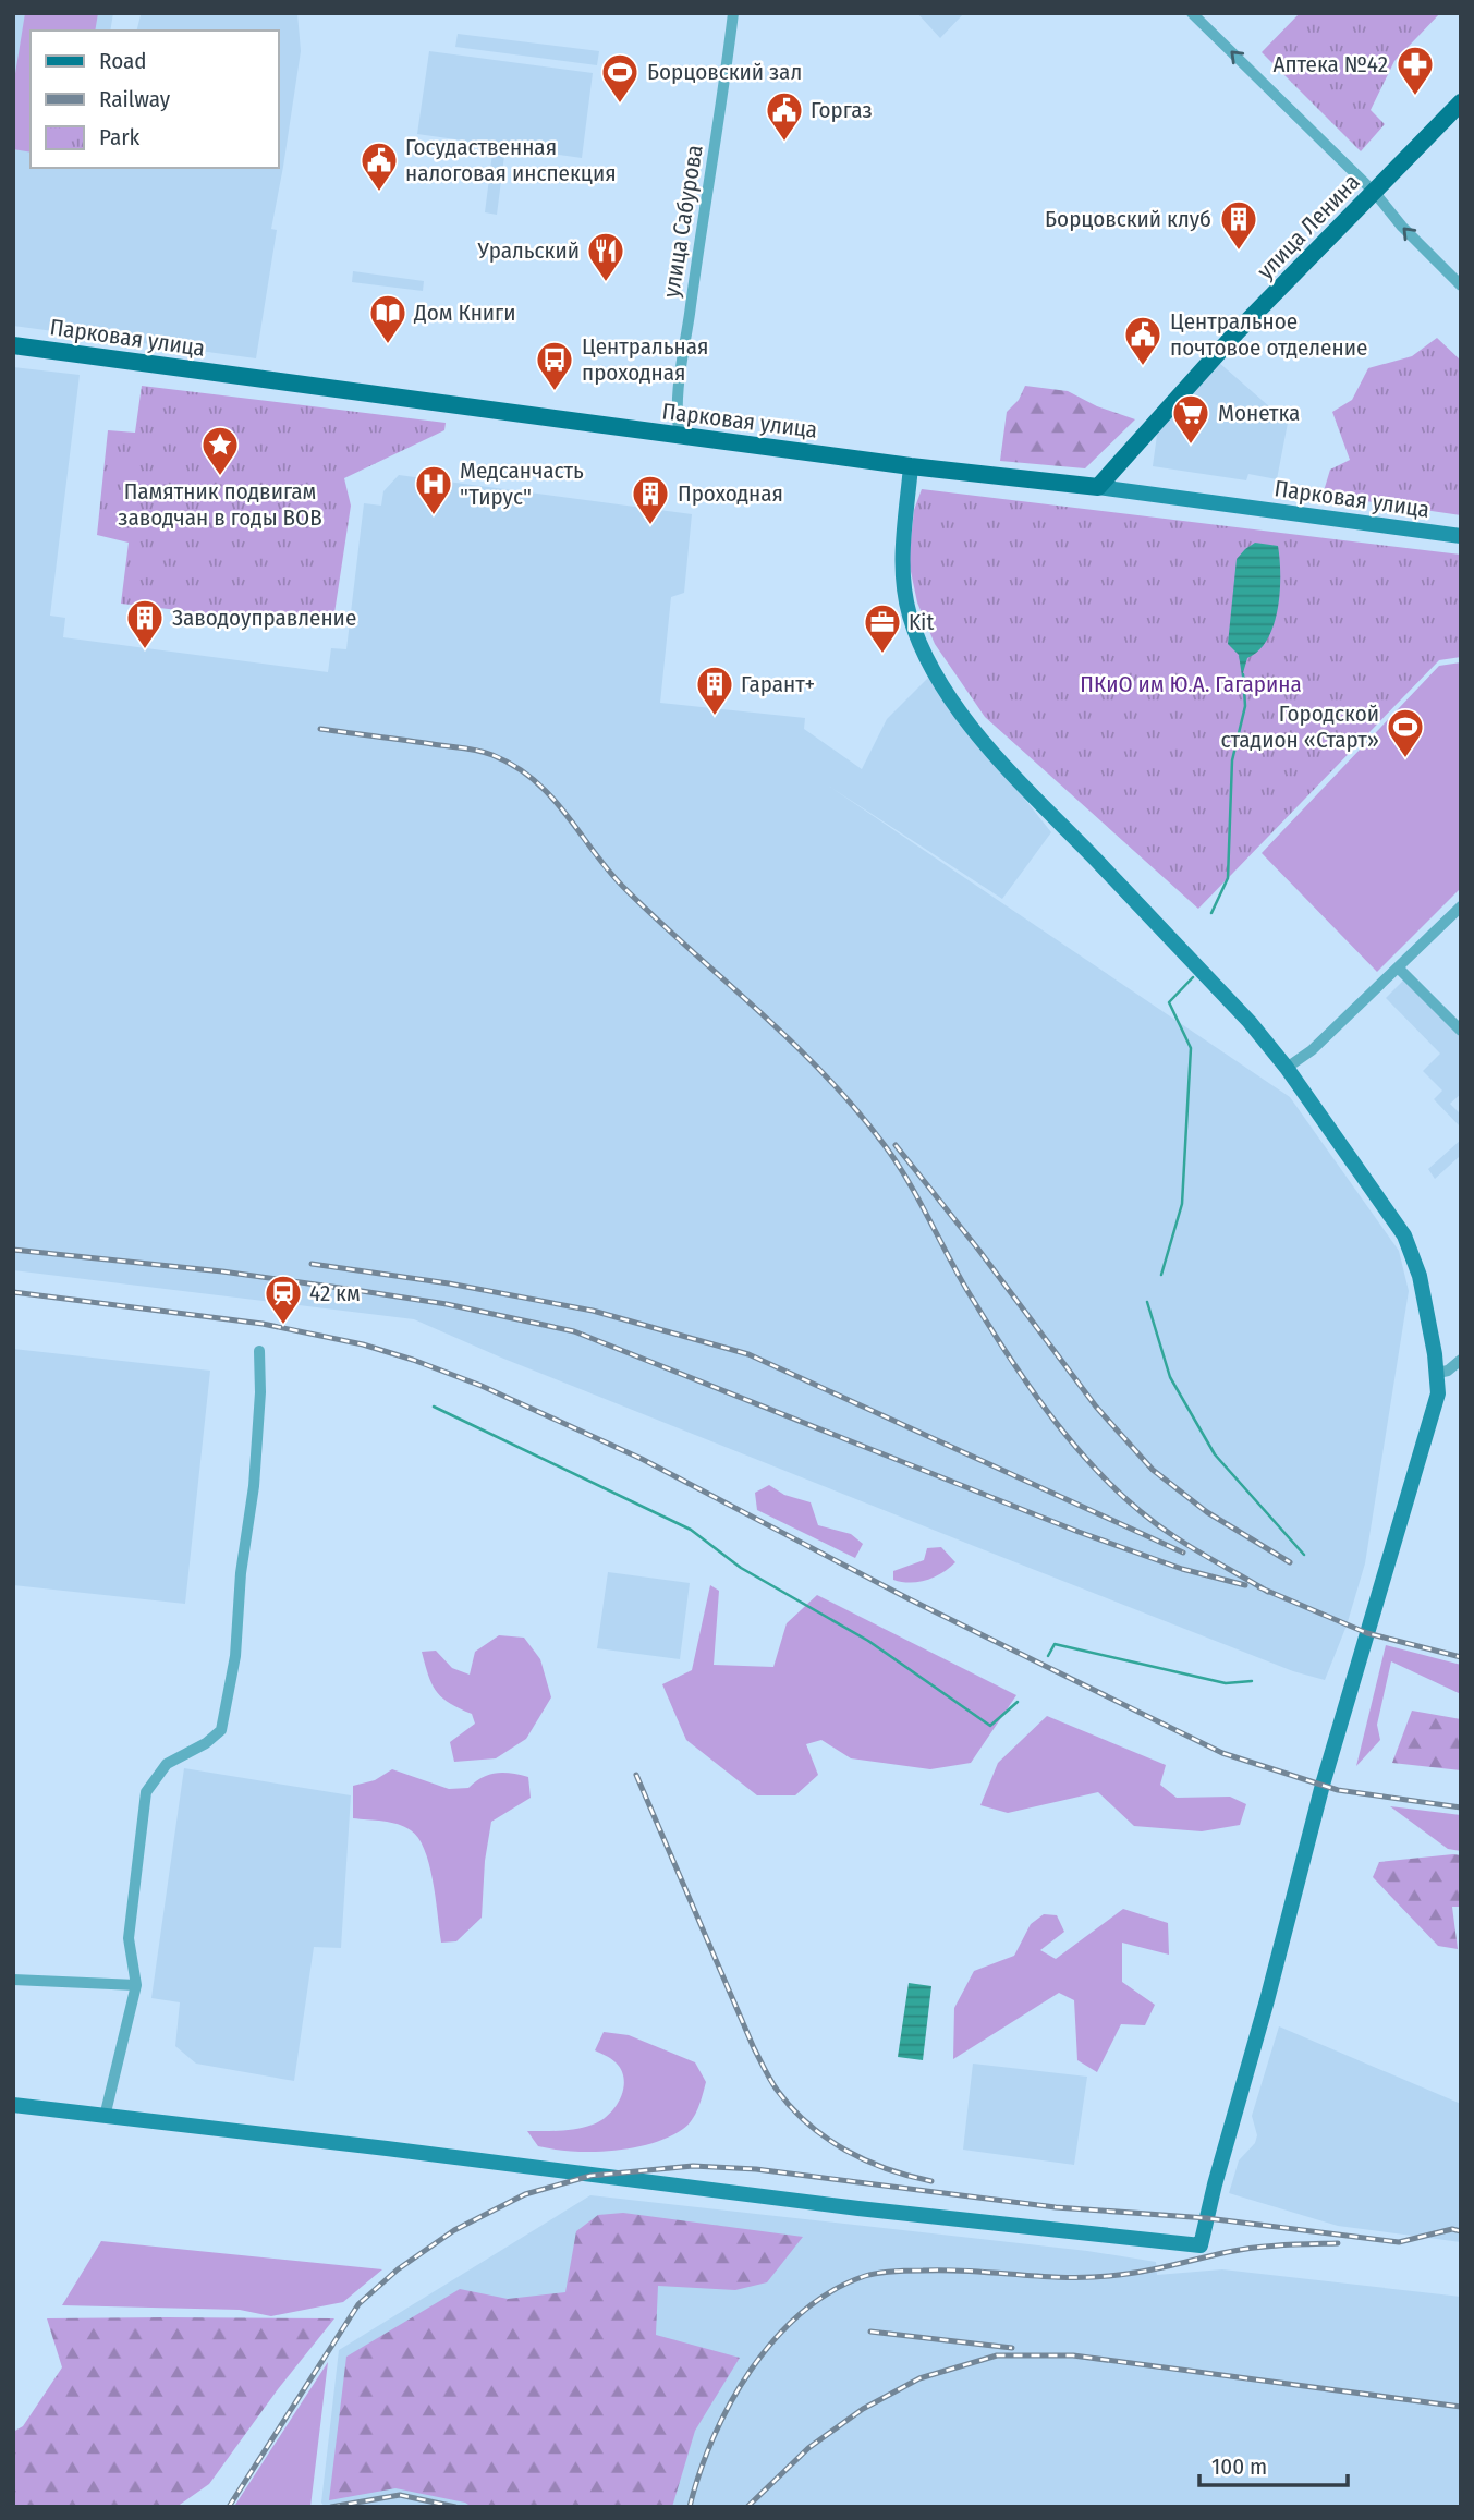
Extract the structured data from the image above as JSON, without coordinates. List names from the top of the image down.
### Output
{
  "streets": {
    "main road": ["улица Ленина", "Парковая улица"],
    "street": ["улица Сабурова"]
  },
  "crossings": [
    ["улица Сабурова", "Парковая улица"],
    ["улица Ленина", "Парковая улица"]
  ],
  "parks": ["ПКиО им Ю.А. Гагарина"],
  "places": {
    "pharmacy": ["Аптека №42"],
    "sports": ["Борцовский зал", "Городской стадион «Старт»"],
    "public building": ["Горгаз", "Госудаственная налоговая инспекция", "Центральное почтовое отделение"],
    "building": [
      "Борцовский клуб",
      "Проходная",
      "Заводоуправление",
      "Гарант+"
    ],
    "restaurant": ["Уральский"],
    "library": ["Дом Книги"],
    "bus stop": ["Центральная проходная"],
    "supermarket": ["Монетка"],
    "place": ["Памятник подвигам заводчан в годы ВОВ"],
    "hospital": ["Медсанчасть \"Тирус\""],
    "office": ["Kit"],
    "station": ["42 км"]
  },
  "legend": ["Road", "Railway", "Park"],
  "scale_bar": "100 m"
}
